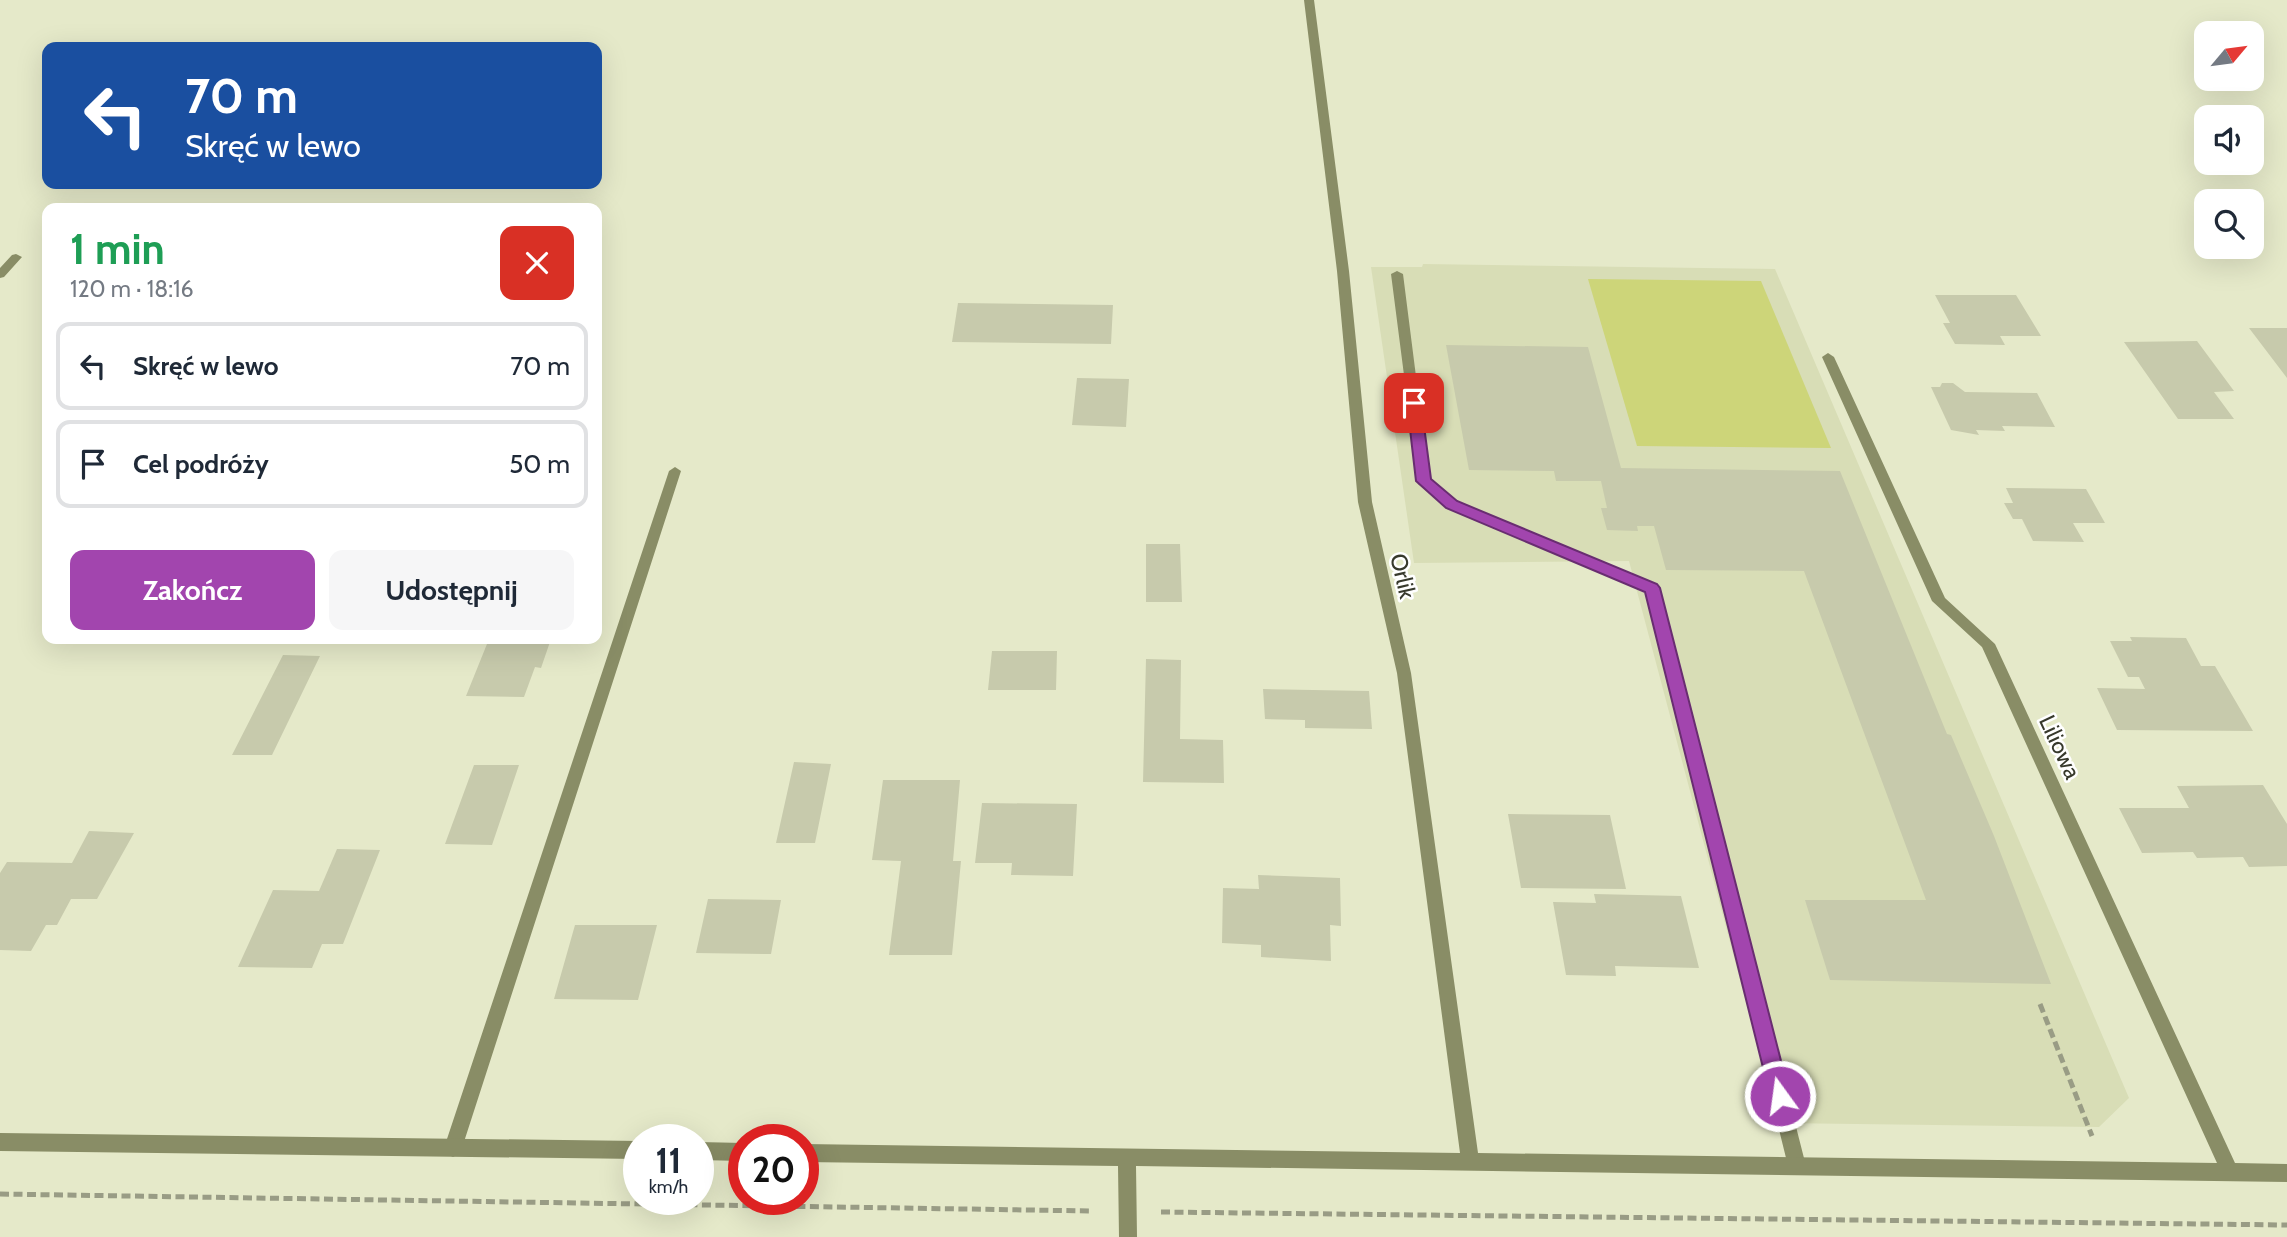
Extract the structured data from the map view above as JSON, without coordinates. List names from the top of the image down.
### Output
{
  "streets": {
    "street": ["Orlik", "Liliowa"]
  },
  "north": "top right",
  "page": {
    "turn": ["70 m", "Skręć w lewo"],
    "heading": ["1 min", "120 m · 18:16"],
    "list": [
      {
        "name": "Skręć w lewo",
        "value": "70 m"
      },
      {
        "name": "Cel podróży",
        "value": "50 m"
      }
    ],
    "buttons": ["Zakończ", "Udostępnij"],
    "speed": "11 km/h",
    "limit": "20"
  }
}
